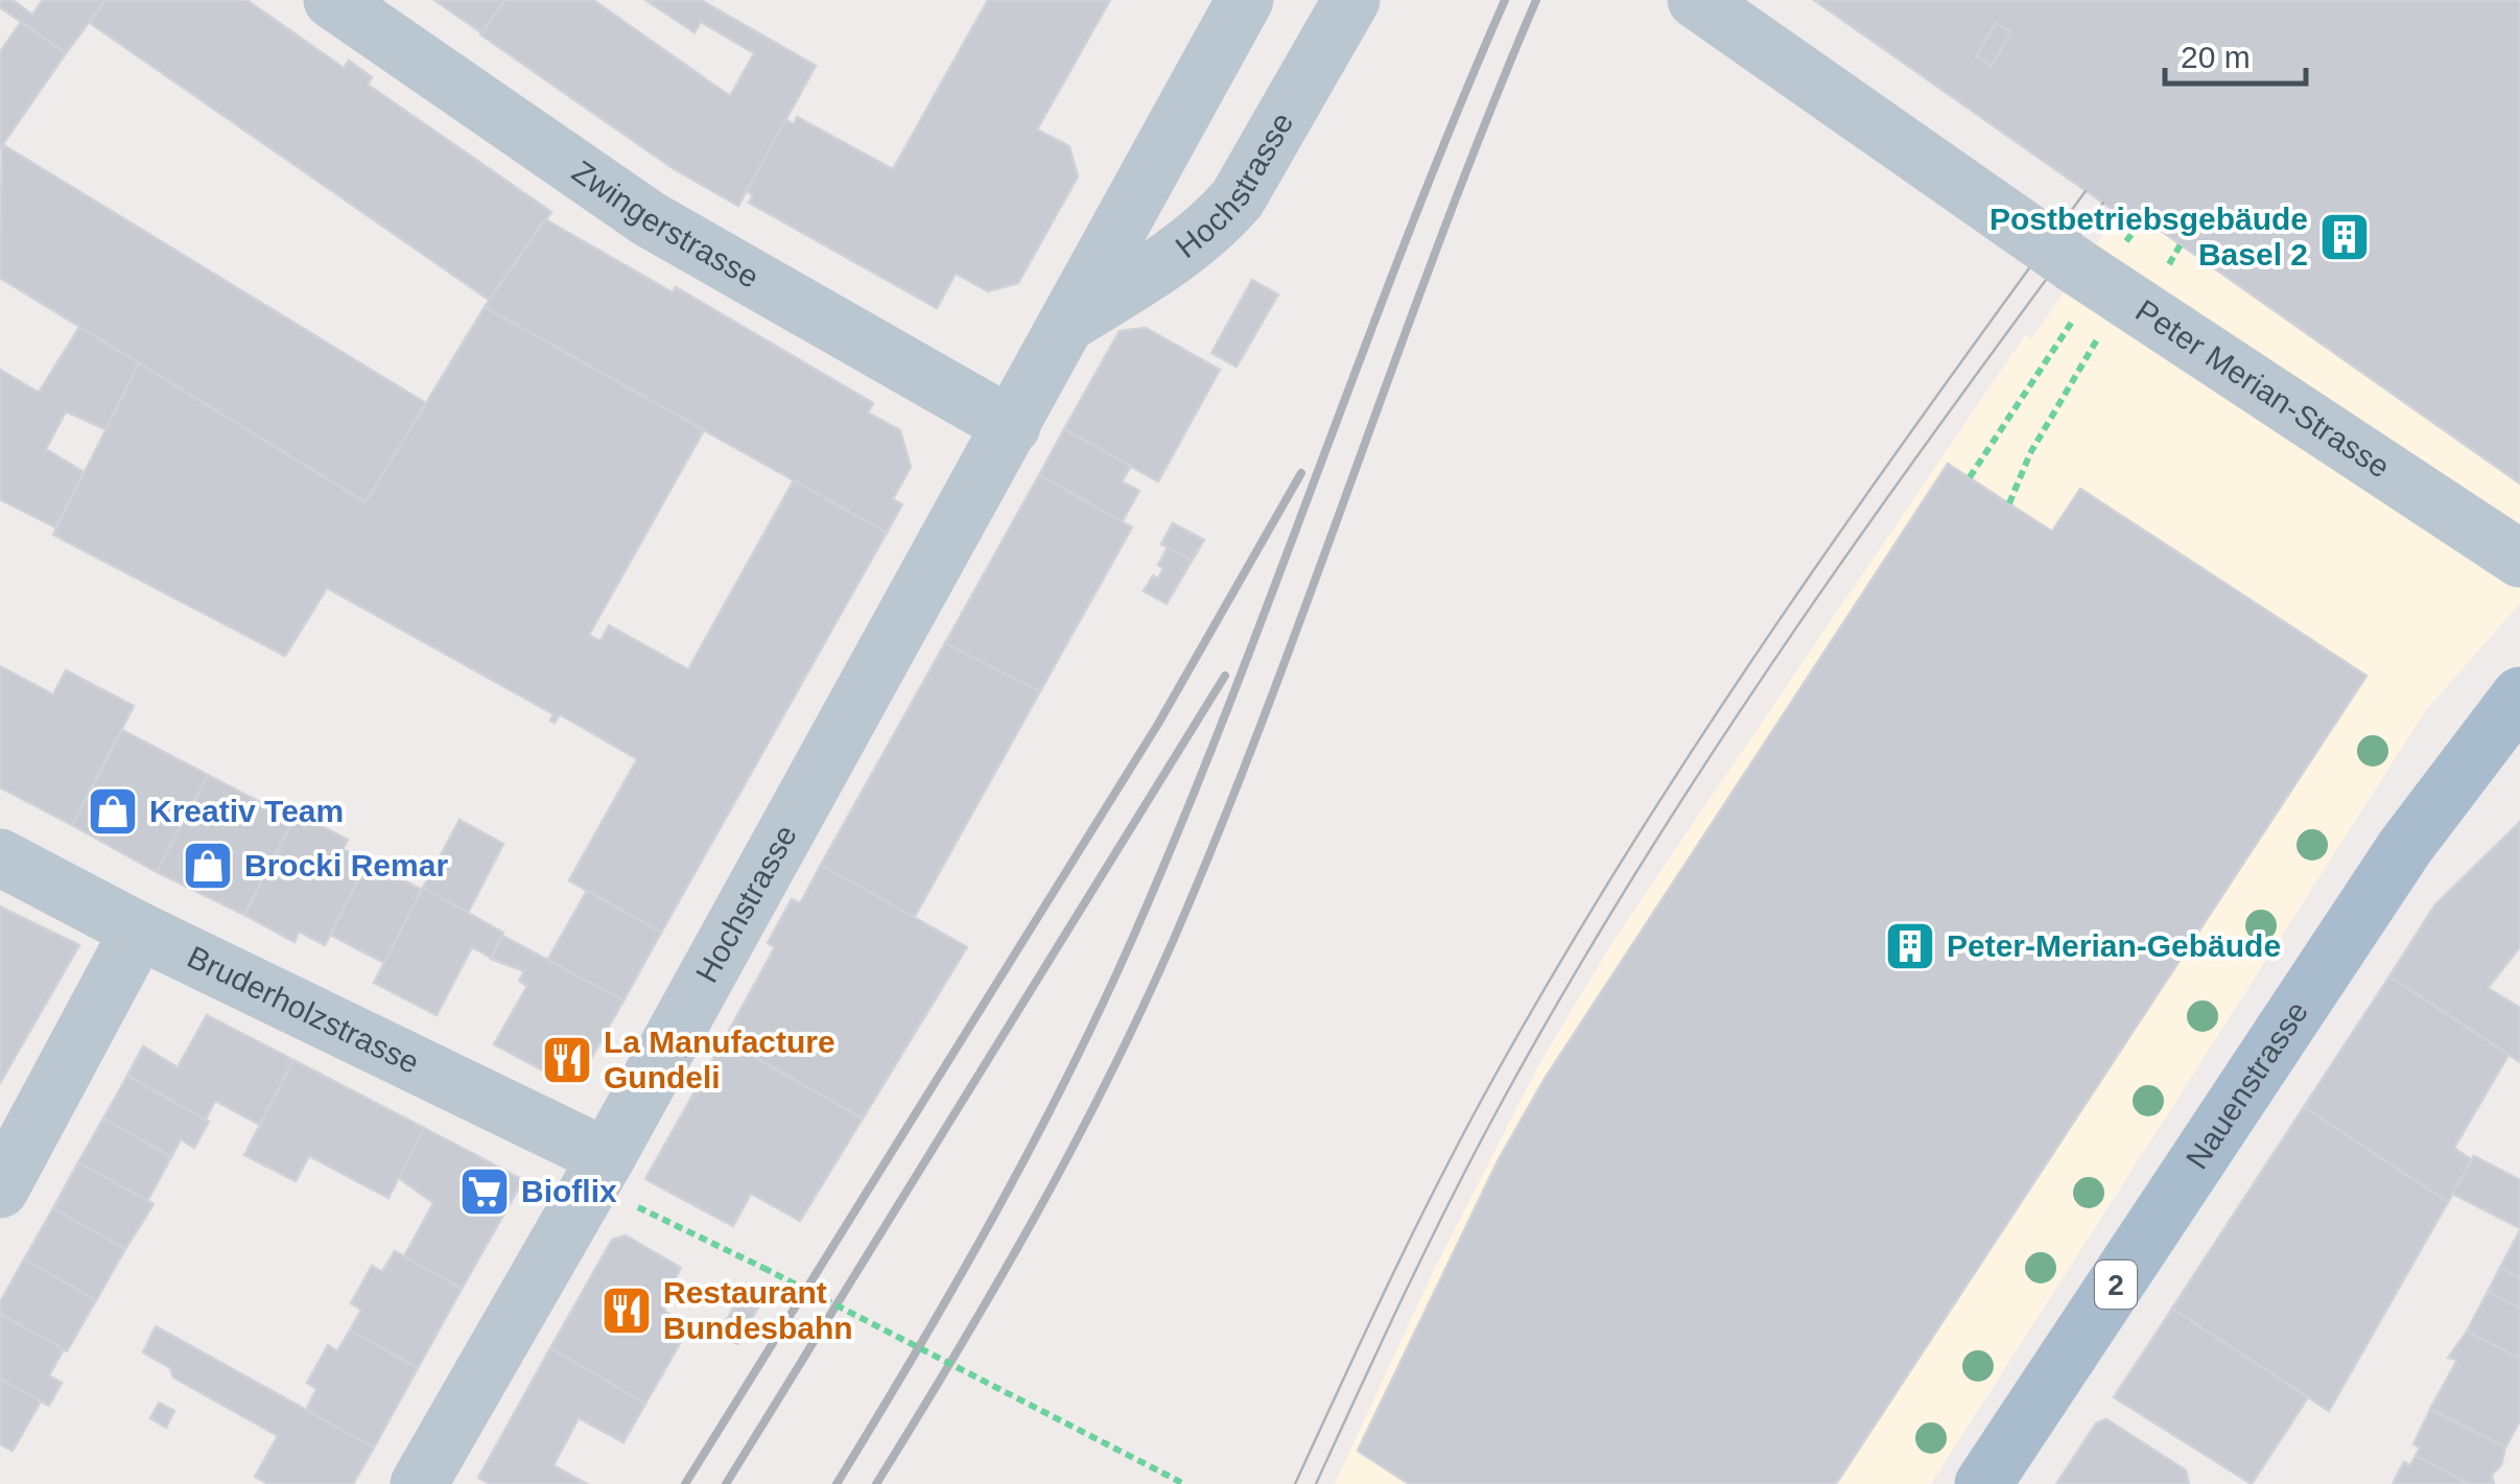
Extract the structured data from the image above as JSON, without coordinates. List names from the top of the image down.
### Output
{
  "streets": {
    "main road": ["Nauenstrasse", "2"],
    "street": [
      "Hochstrasse",
      "Zwingerstrasse",
      "Peter Merian-Strasse",
      "Bruderholzstrasse"
    ]
  },
  "crossings": [
    ["Hochstrasse", "Zwingerstrasse"],
    ["Hochstrasse", "Bruderholzstrasse"]
  ],
  "places": {
    "building": ["Postbetriebsgebäude Basel 2", "Peter-Merian-Gebäude"],
    "shop": ["Kreativ Team", "Brocki Remar"],
    "restaurant": ["La Manufacture Gundeli", "Restaurant Bundesbahn"],
    "supermarket": ["Bioflix"]
  },
  "scale_bar": "20 m"
}
